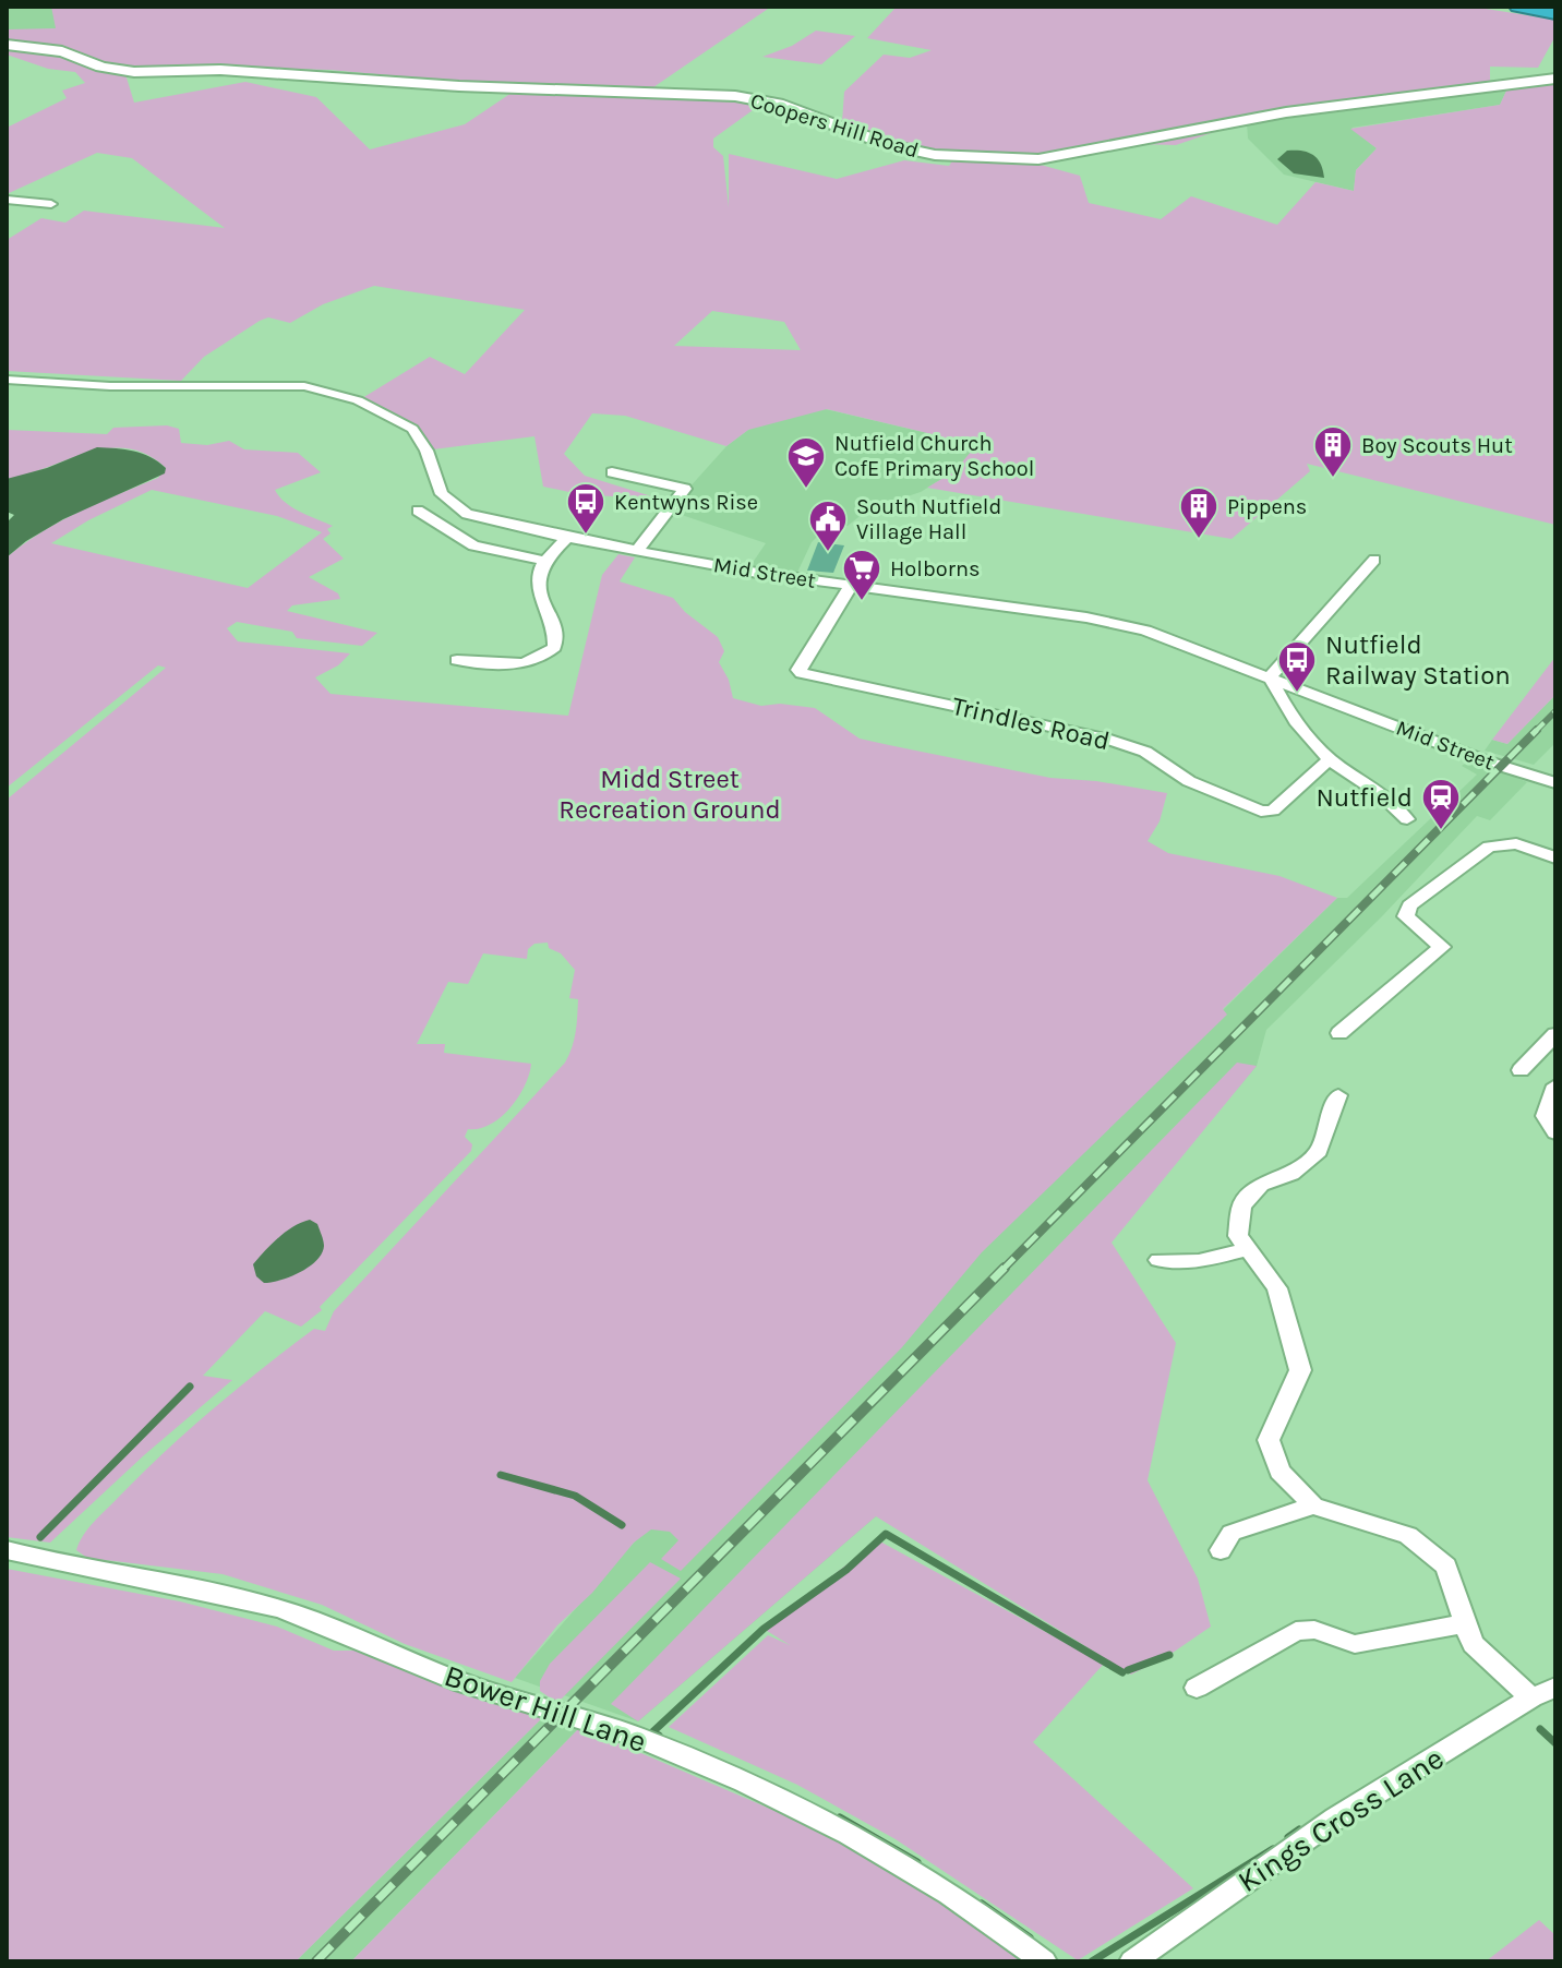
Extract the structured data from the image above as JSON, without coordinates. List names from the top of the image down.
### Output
{
  "streets": {
    "street": [
      "Coopers Hill Road",
      "Mid Street",
      "Trindles Road",
      "Bower Hill Lane",
      "Kings Cross Lane"
    ]
  },
  "crossings": [
    ["Mid Street", "Trindles Road"]
  ],
  "parks": ["Midd Street Recreation Ground"],
  "places": {
    "building": ["Boy Scouts Hut", "Pippens"],
    "school or university": ["Nutfield Church CofE Primary School"],
    "bus stop": ["Kentwyns Rise", "Nutfield Railway Station"],
    "public building": ["South Nutfield Village Hall"],
    "supermarket": ["Holborns"],
    "station": ["Nutfield"]
  }
}
